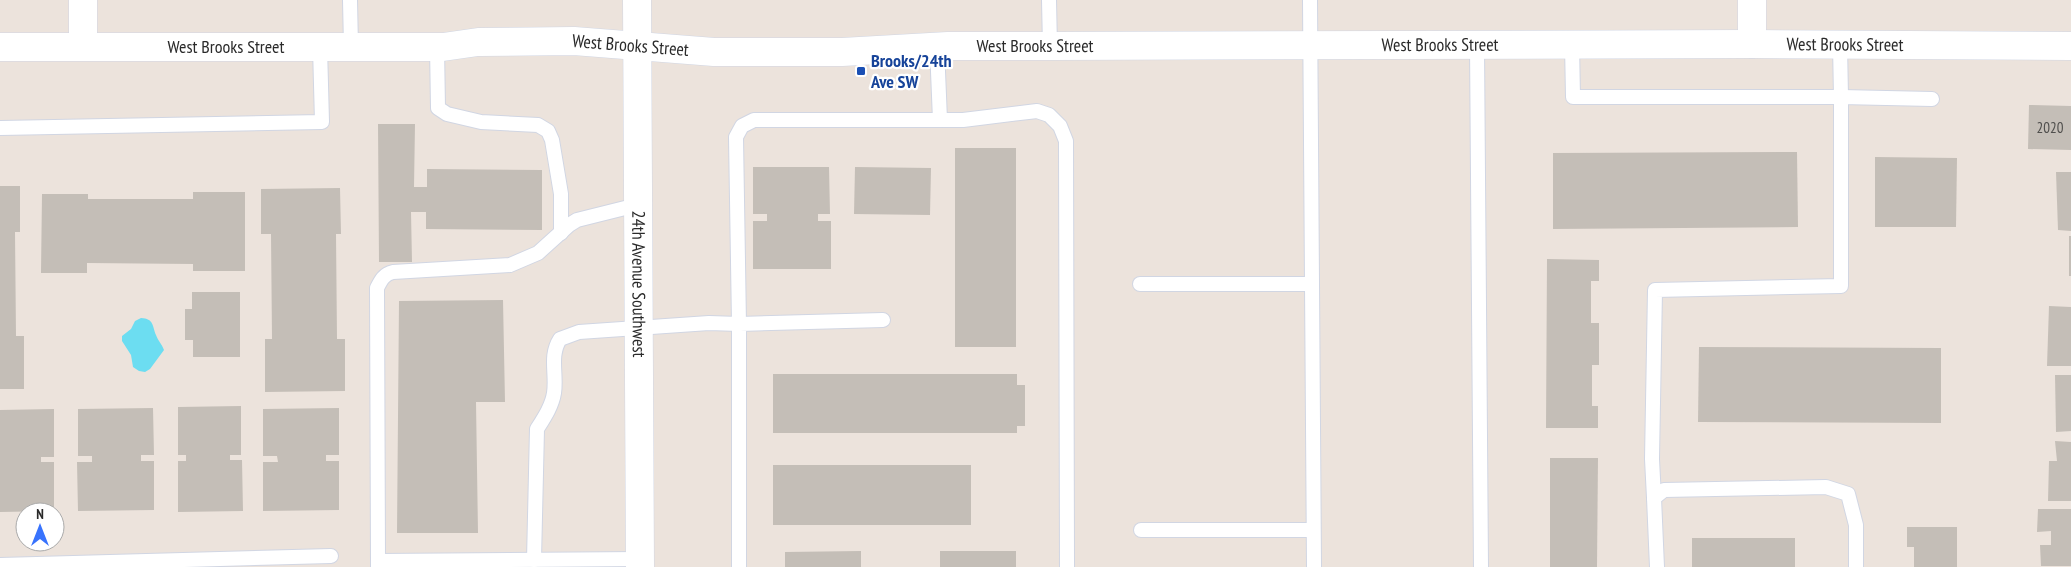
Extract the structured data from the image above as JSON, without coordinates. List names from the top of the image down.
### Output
{
  "streets": {
    "street": ["West Brooks Street", "24th Avenue Southwest"]
  },
  "crossings": [
    ["West Brooks Street", "24th Avenue Southwest"]
  ],
  "places": {
    "transit": ["Brooks/24th Ave SW"]
  },
  "house_numbers": ["2020"],
  "north": "top"
}
